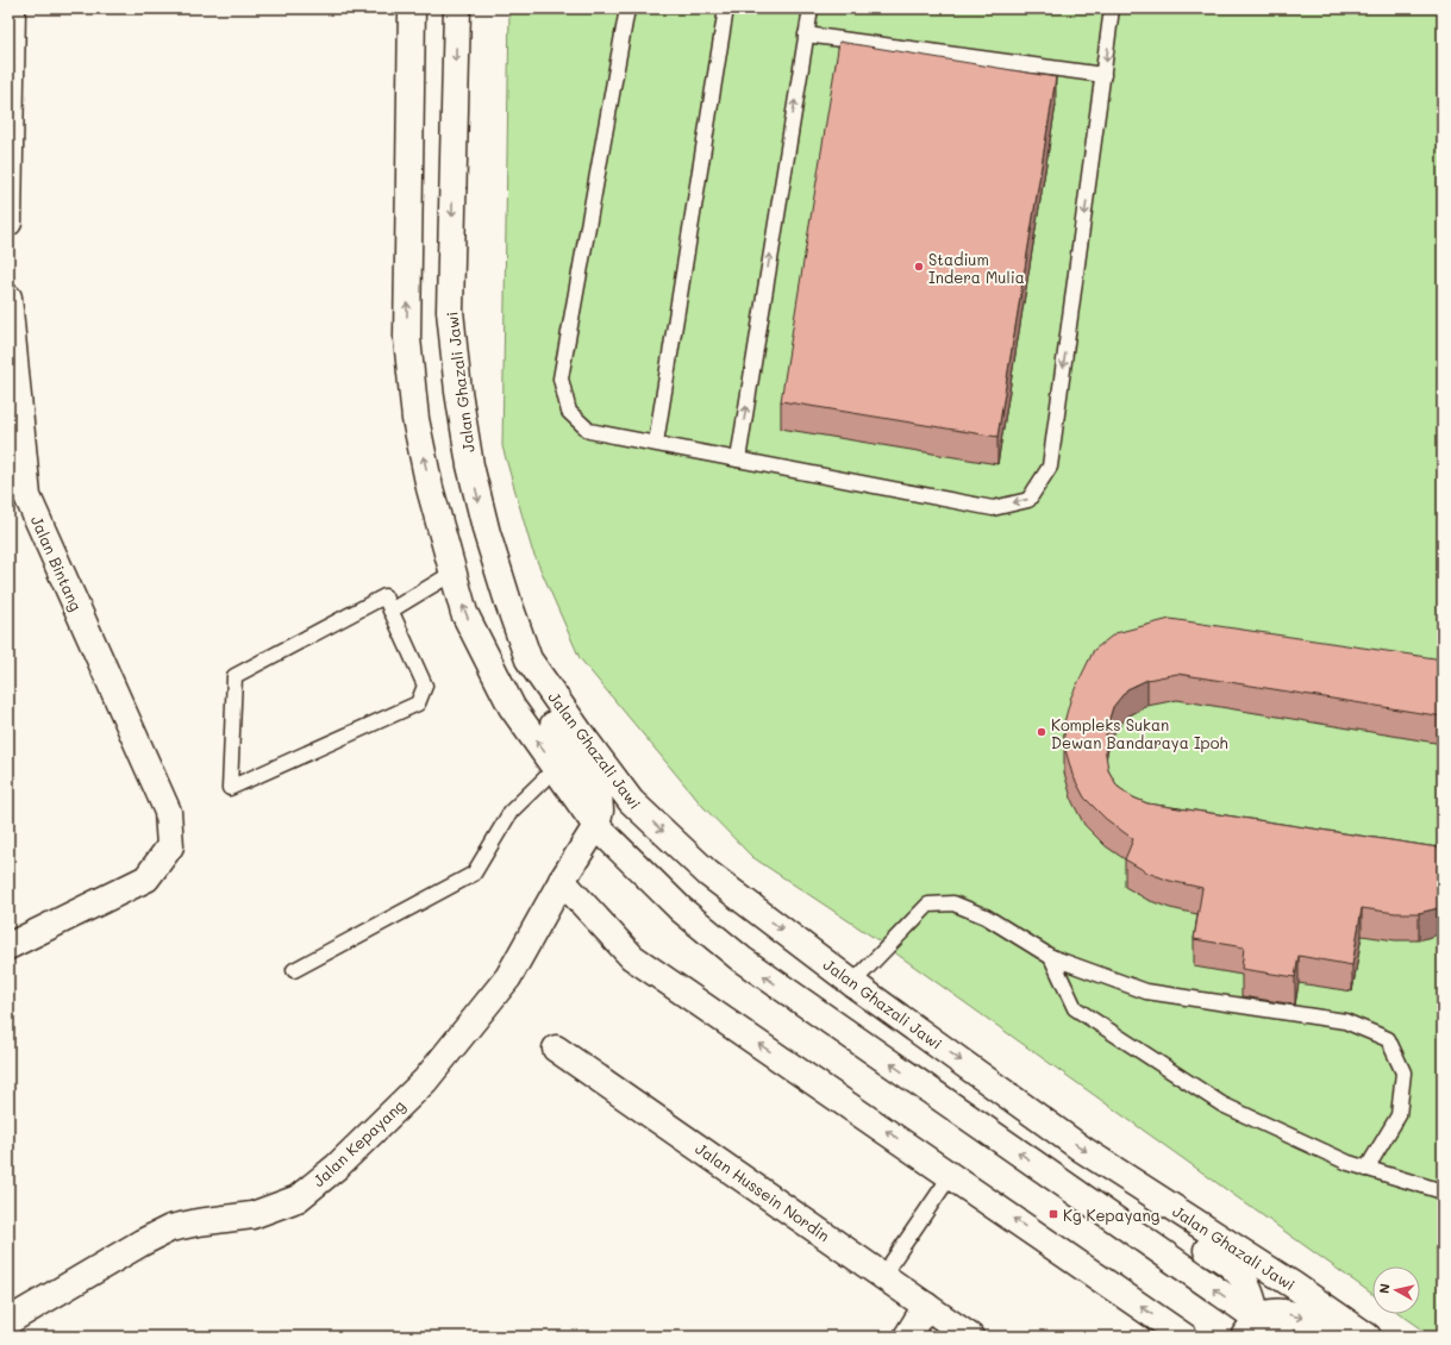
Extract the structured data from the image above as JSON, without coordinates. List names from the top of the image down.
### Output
{
  "streets": {
    "main road": [
      "Jalan Ghazali Jawi",
      "Jalan Bintang",
      "Jalan Kepayang",
      "Jalan Hussein Nordin"
    ]
  },
  "places": {
    "other": ["Stadium Indera Mulia", "Kompleks Sukan Dewan Bandaraya Ipoh"],
    "transit": ["Kg Kepayang"]
  },
  "north": "left"
}
